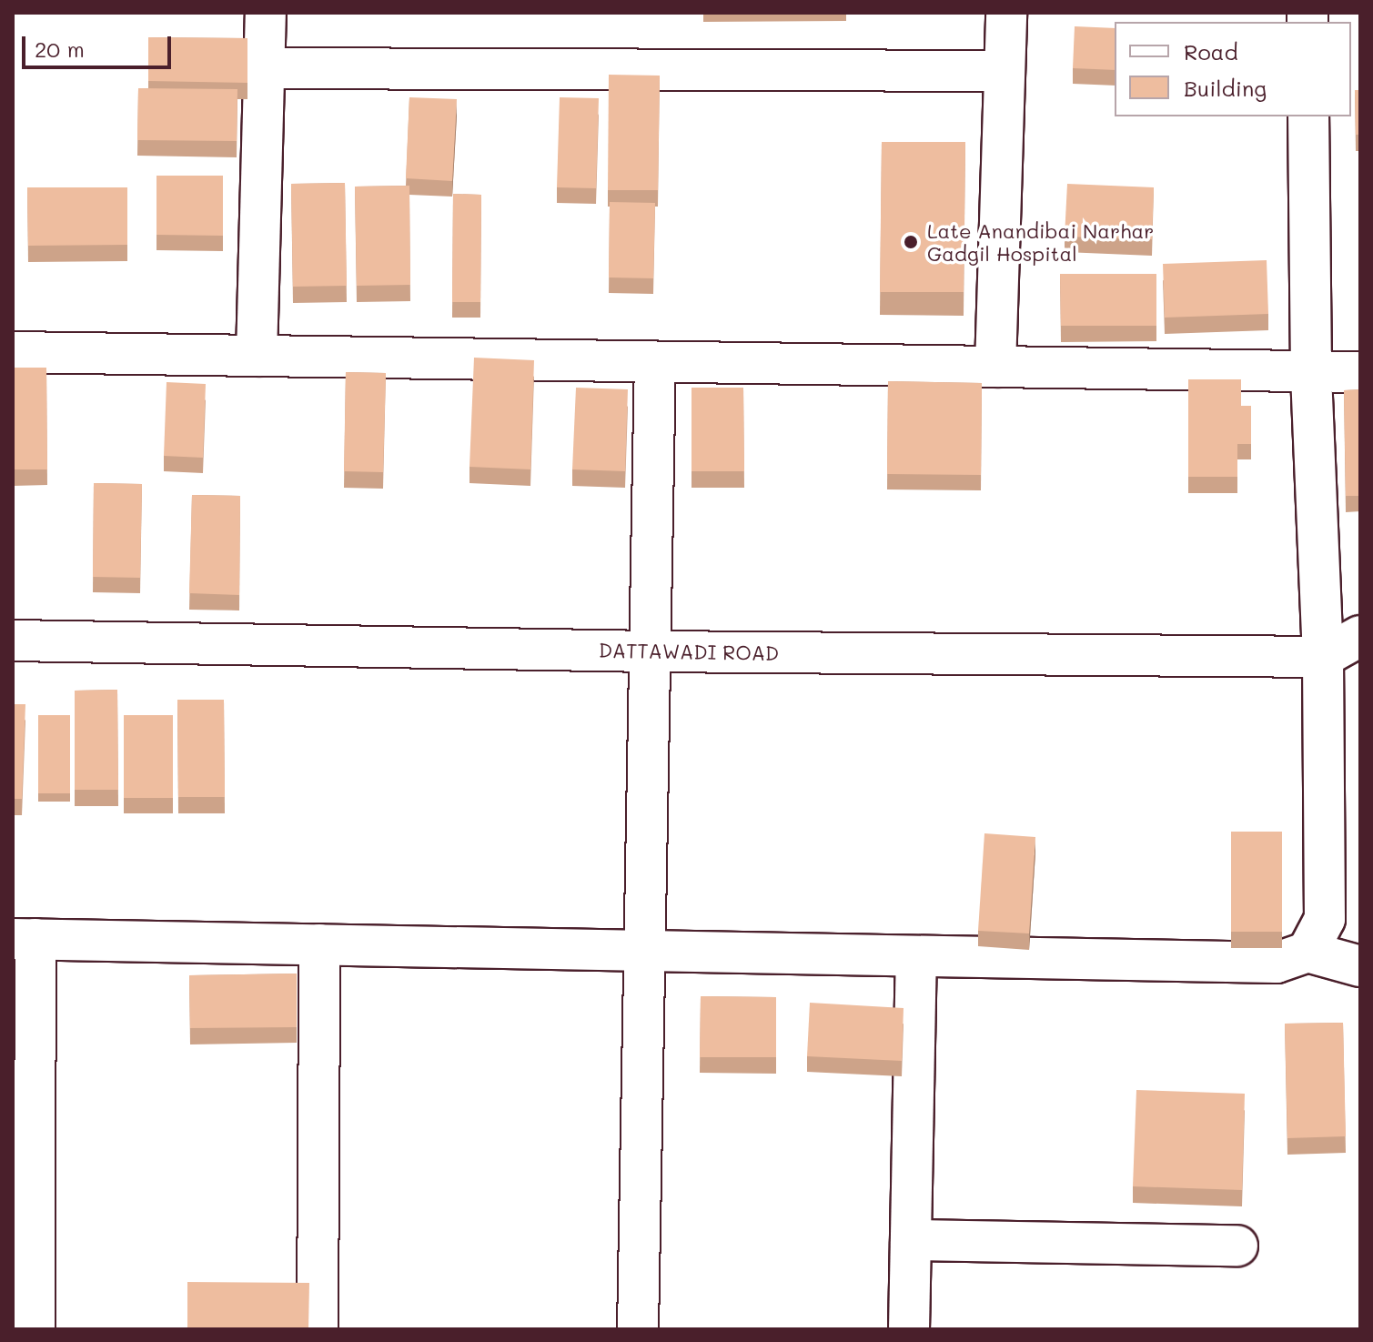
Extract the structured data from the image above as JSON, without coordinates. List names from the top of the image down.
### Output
{
  "streets": {
    "street": ["DATTAWADI ROAD"]
  },
  "places": ["Late Anandibai Narhar Gadgil Hospital"],
  "legend": ["Road", "Building"],
  "scale_bar": "20 m"
}
